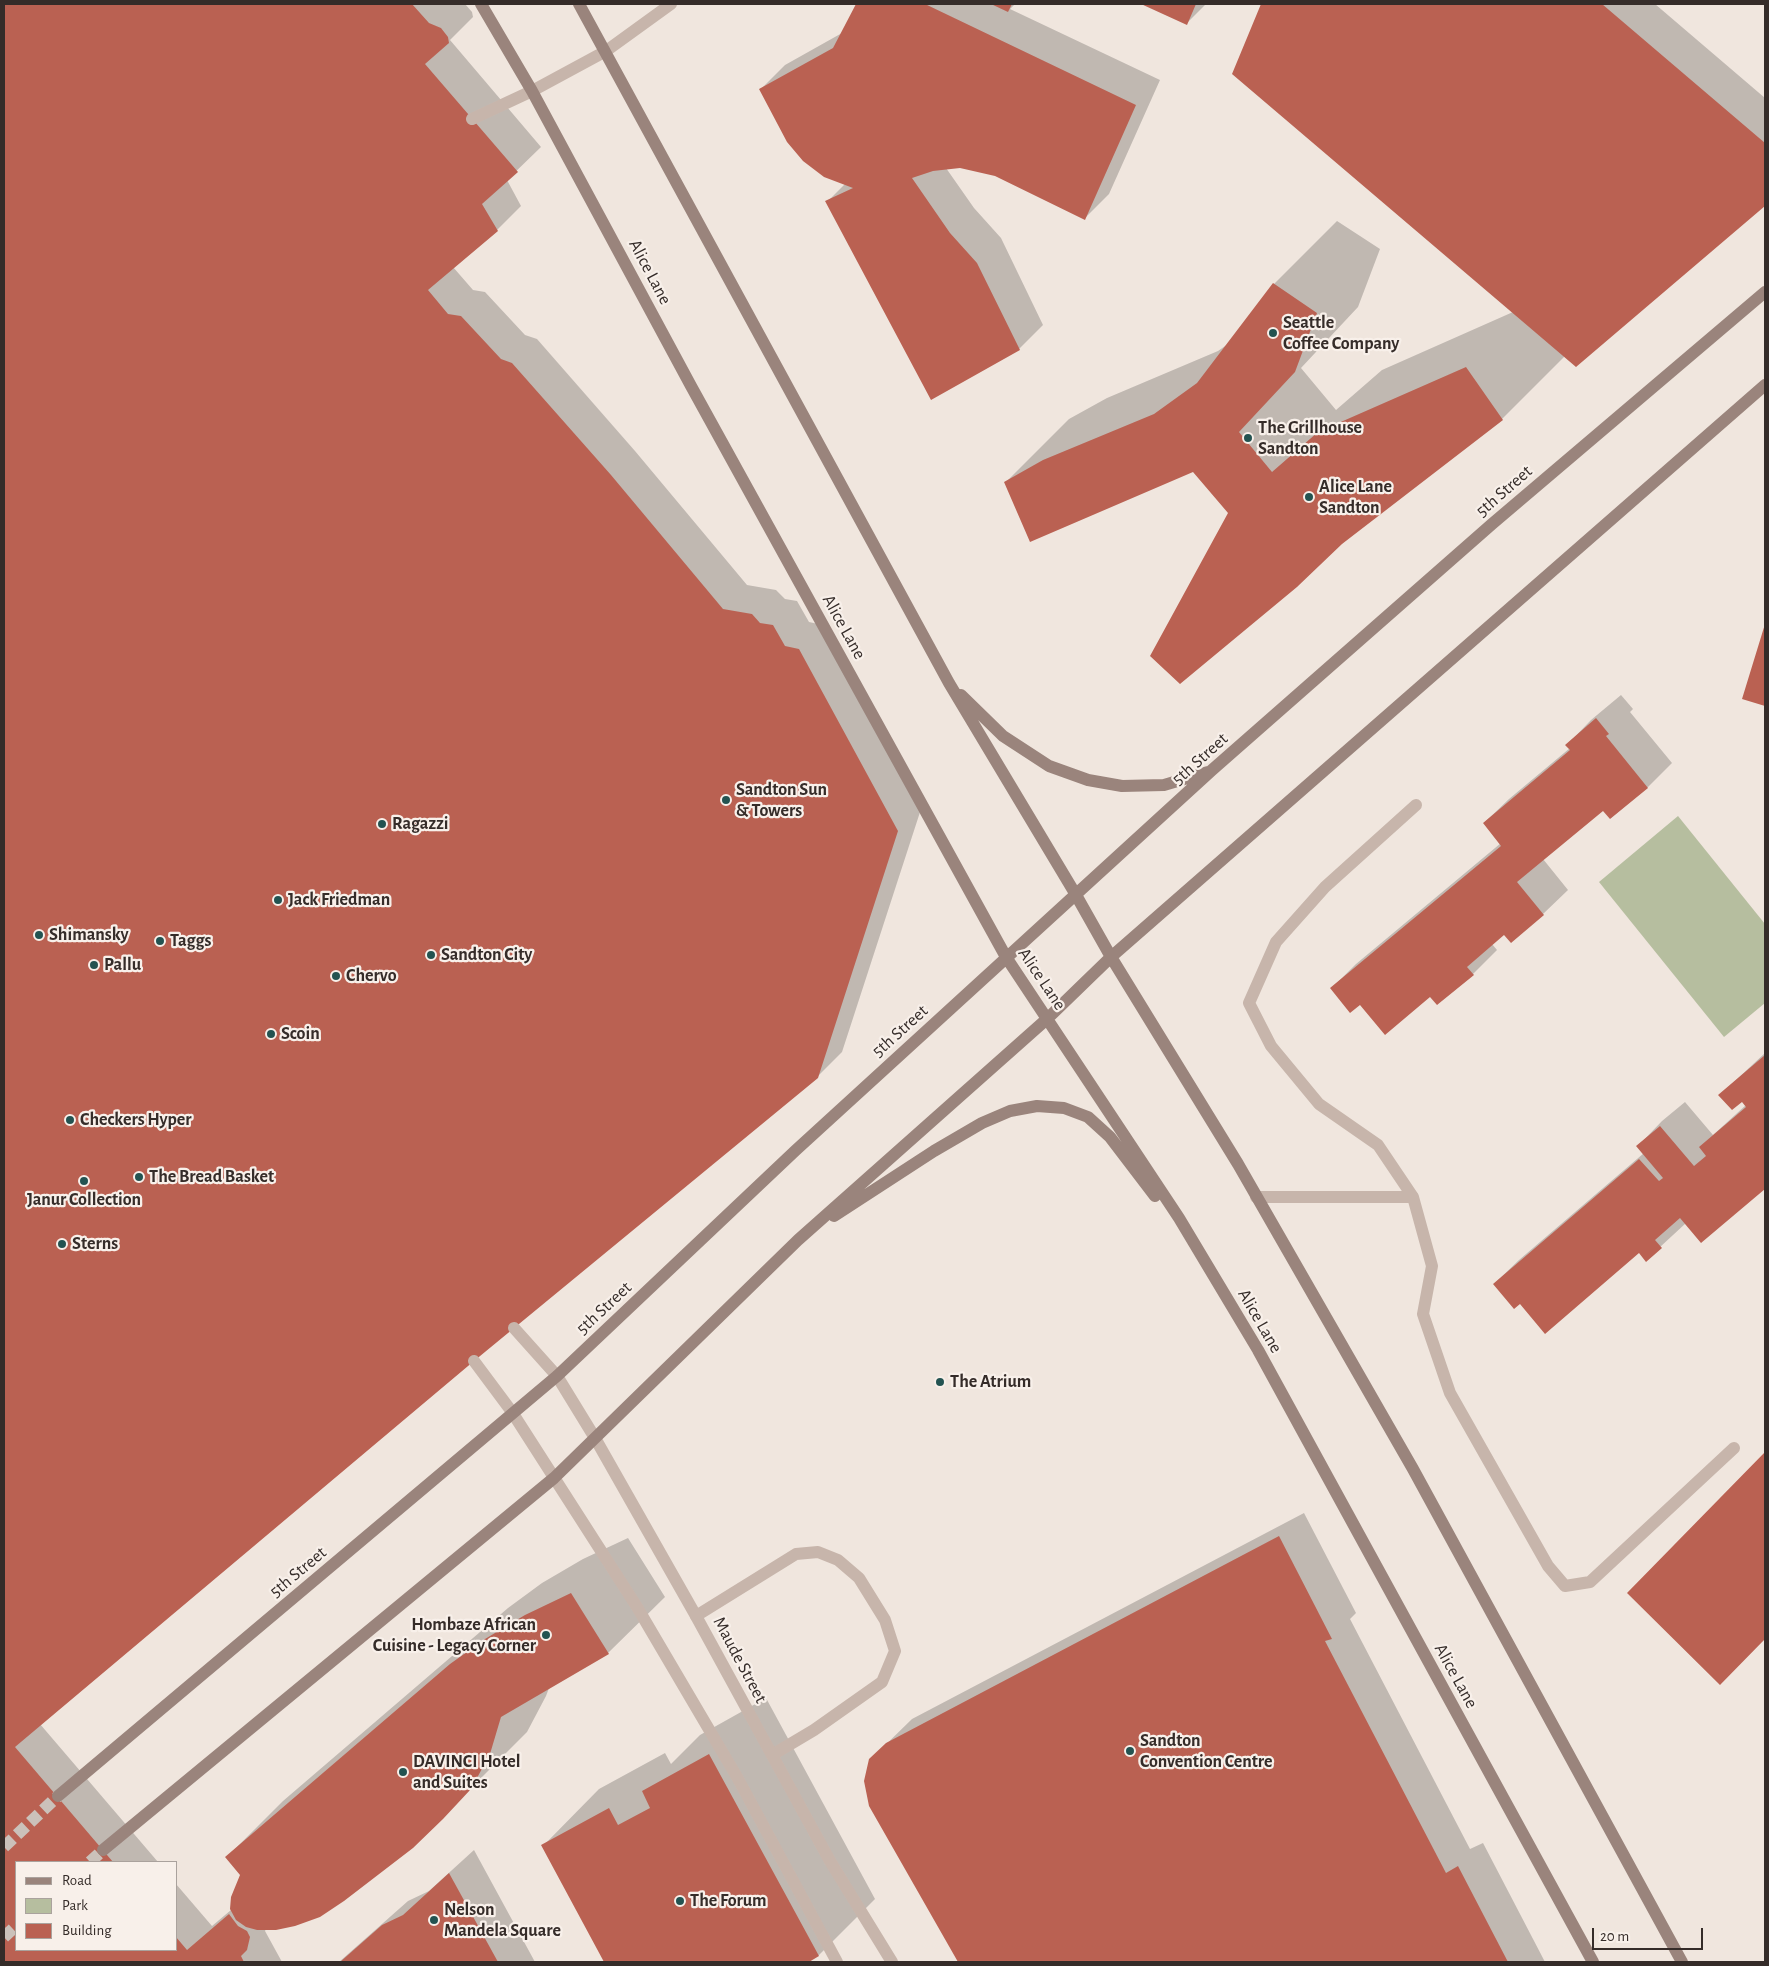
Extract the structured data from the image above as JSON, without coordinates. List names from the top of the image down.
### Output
{
  "streets": {
    "street": ["Alice Lane", "5th Street", "Maude Street"]
  },
  "crossings": [
    ["Alice Lane", "5th Street"],
    ["5th Street", "Maude Street"]
  ],
  "places": [
    "Seattle Coffee Company",
    "The Grillhouse Sandton",
    "Alice Lane Sandton",
    "Sandton Sun & Towers",
    "Ragazzi",
    "Jack Friedman",
    "Shimansky",
    "Taggs",
    "Sandton City",
    "Pallu",
    "Chervo",
    "Scoin",
    "Checkers Hyper",
    "The Bread Basket",
    "Janur Collection",
    "Sterns",
    "The Atrium",
    "Hombaze African Cuisine - Legacy Corner",
    "Sandton Convention Centre",
    "DAVINCI Hotel and Suites",
    "The Forum",
    "Nelson Mandela Square"
  ],
  "legend": ["Road", "Park", "Building"],
  "scale_bar": "20 m"
}
